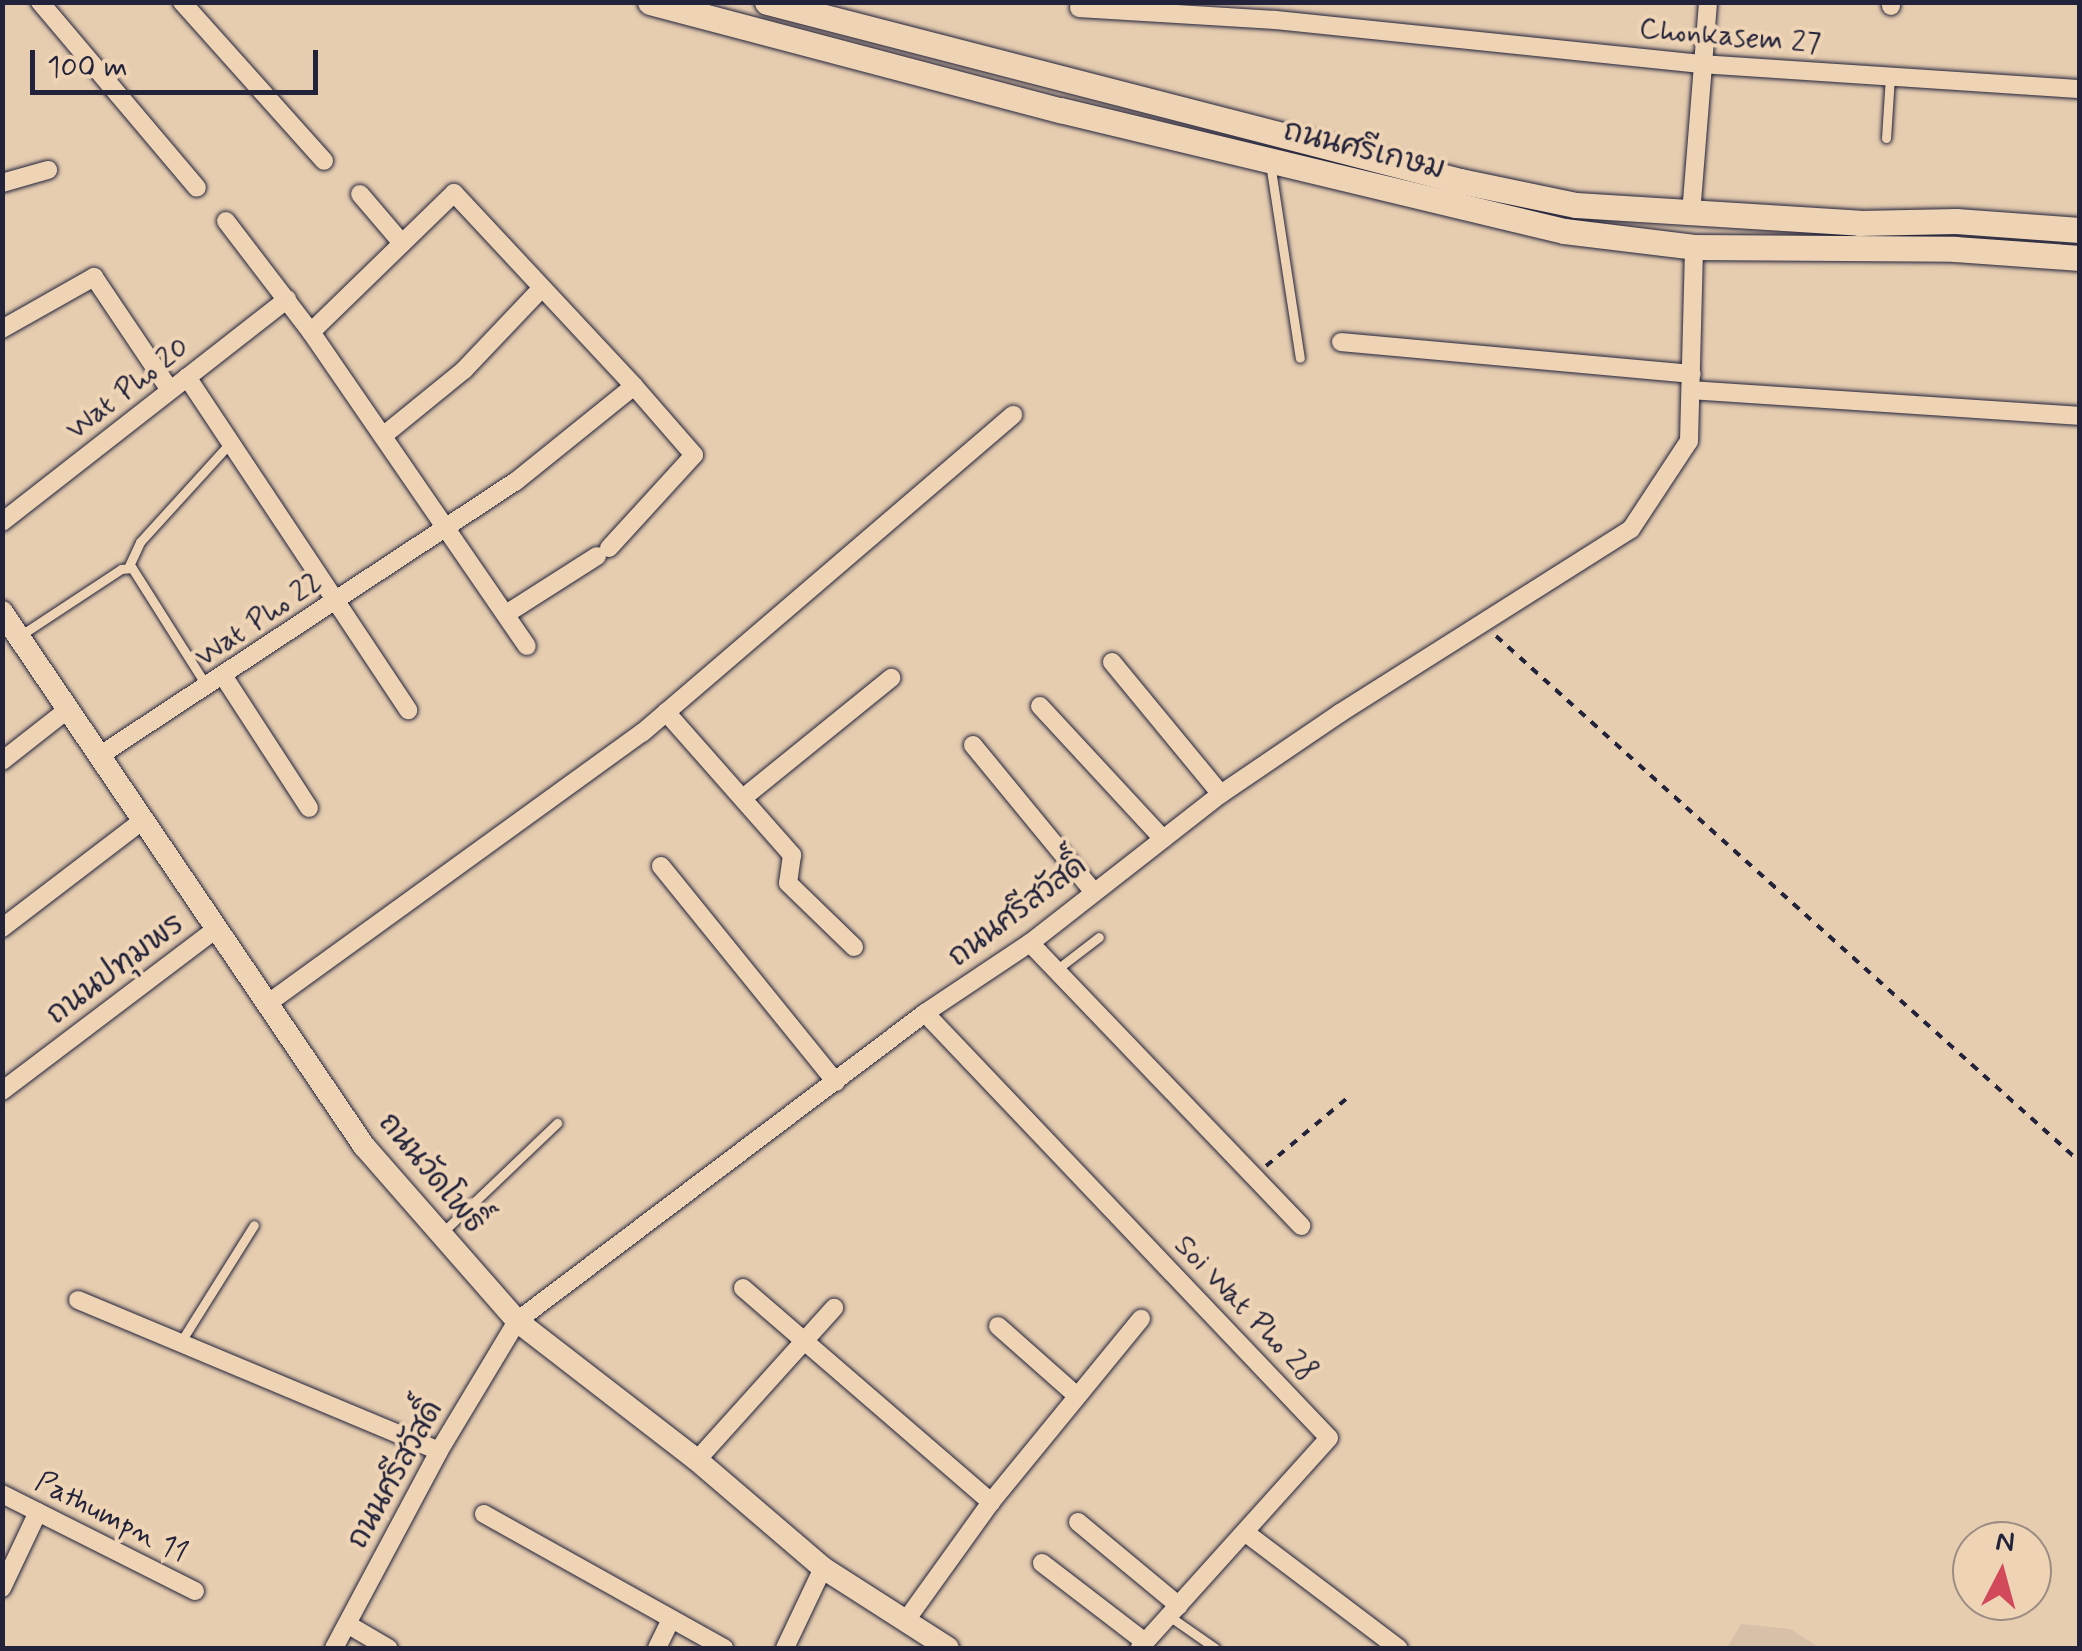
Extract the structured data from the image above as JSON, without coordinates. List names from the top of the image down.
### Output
{
  "streets": {
    "main road": ["ถนนศรีเกษม"],
    "street": [
      "Chonkasem 27",
      "Wat Pho 20",
      "Wat Pho 22",
      "ถนนศรีสวัสดิ์",
      "ถนนปทุมพร",
      "ถนนวัดโพธิ์",
      "Soi Wat Pho 28",
      "Pathumpn 11"
    ]
  },
  "crossings": [
    ["ถนนศรีเกษม", "ถนนศรีสวัสดิ์"],
    ["Wat Pho 22", "ถนนวัดโพธิ์"],
    ["ถนนศรีสวัสดิ์", "ถนนวัดโพธิ์"],
    ["ถนนศรีสวัสดิ์", "Soi Wat Pho 28"],
    ["ถนนปทุมพร", "ถนนวัดโพธิ์"]
  ],
  "scale_bar": "100 m",
  "north": "top"
}
